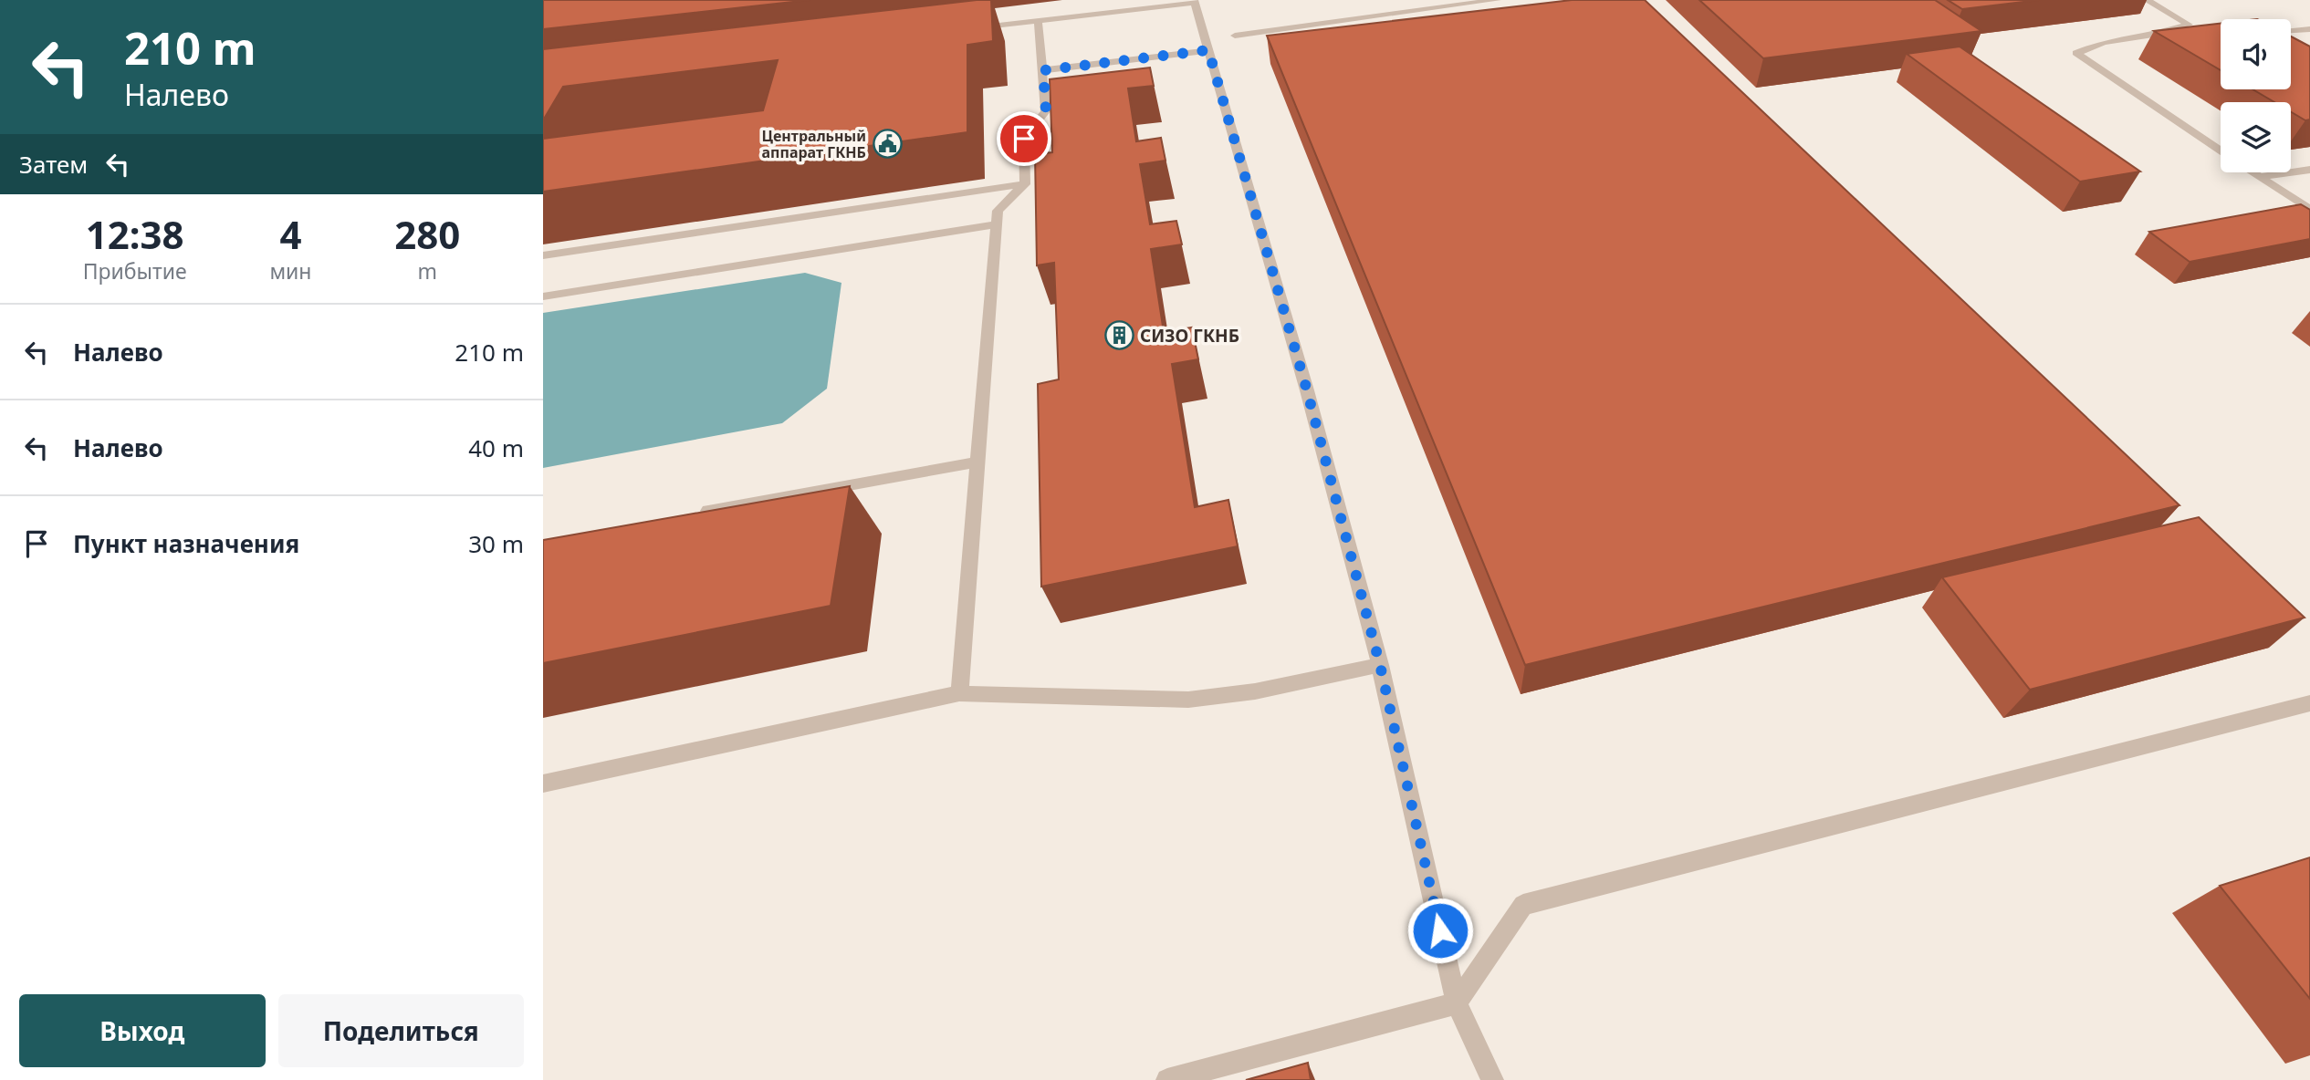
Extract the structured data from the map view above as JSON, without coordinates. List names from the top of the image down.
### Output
{
  "places": {
    "public building": ["Центральный аппарат ГКНБ"],
    "building": ["СИЗО ГКНБ"]
  },
  "page": {
    "turn": ["210 m", "Налево"],
    "then": "Затем",
    "eta": [
      "12:38",
      "Прибытие",
      "4",
      "мин",
      "280",
      "m"
    ],
    "list": [
      {
        "name": "Налево",
        "value": "210 m"
      },
      {
        "name": "Налево",
        "value": "40 m"
      },
      {
        "name": "Пункт назначения",
        "value": "30 m"
      }
    ],
    "buttons": ["Выход", "Поделиться"]
  }
}
